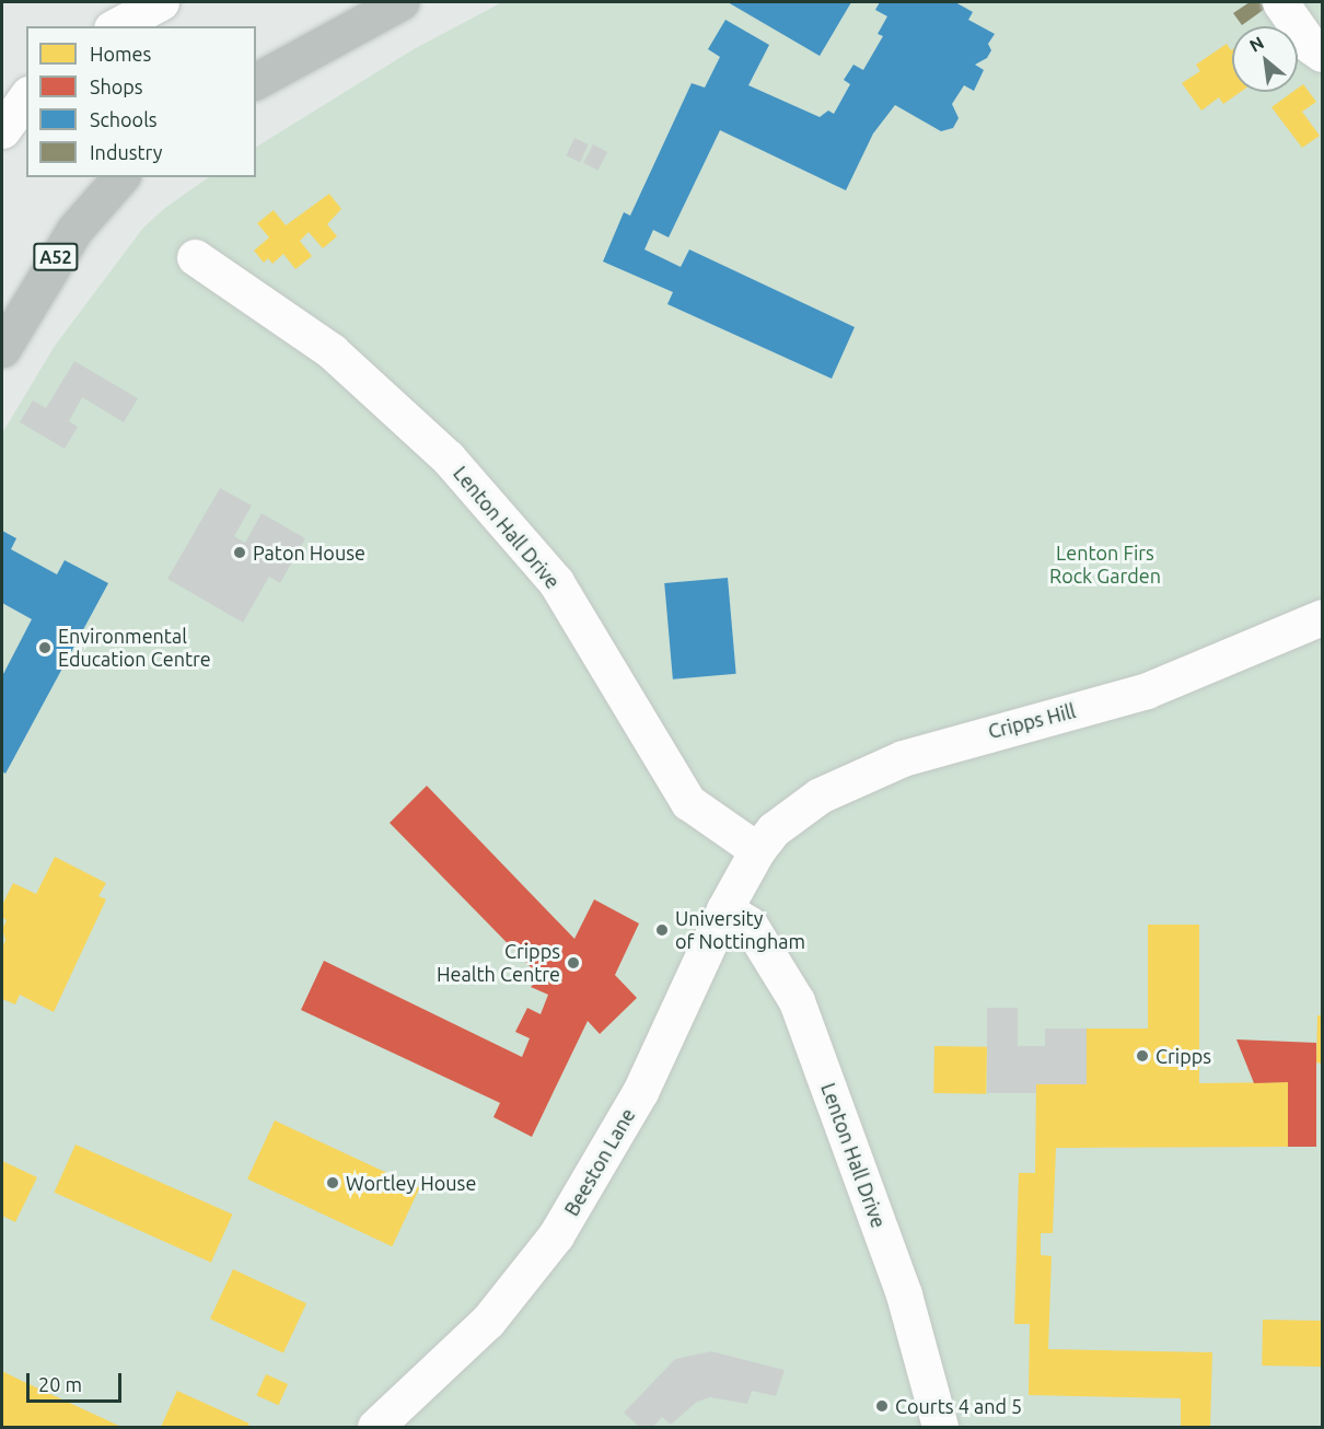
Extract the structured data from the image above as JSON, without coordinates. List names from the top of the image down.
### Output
{
  "streets": {
    "highway": ["A52"],
    "street": ["Lenton Hall Drive", "Cripps Hill", "Beeston Lane"]
  },
  "crossings": [
    ["Lenton Hall Drive", "Cripps Hill"],
    ["Lenton Hall Drive", "Beeston Lane"],
    ["Cripps Hill", "Beeston Lane"]
  ],
  "parks": ["Lenton Firs Rock Garden"],
  "places": [
    "Paton House",
    "Environmental Education Centre",
    "University of Nottingham",
    "Cripps Health Centre",
    "Cripps",
    "Wortley House",
    "Courts 4 and 5"
  ],
  "legend": [
    "Homes",
    "Shops",
    "Schools",
    "Industry"
  ],
  "scale_bar": "20 m",
  "north": "top left"
}
